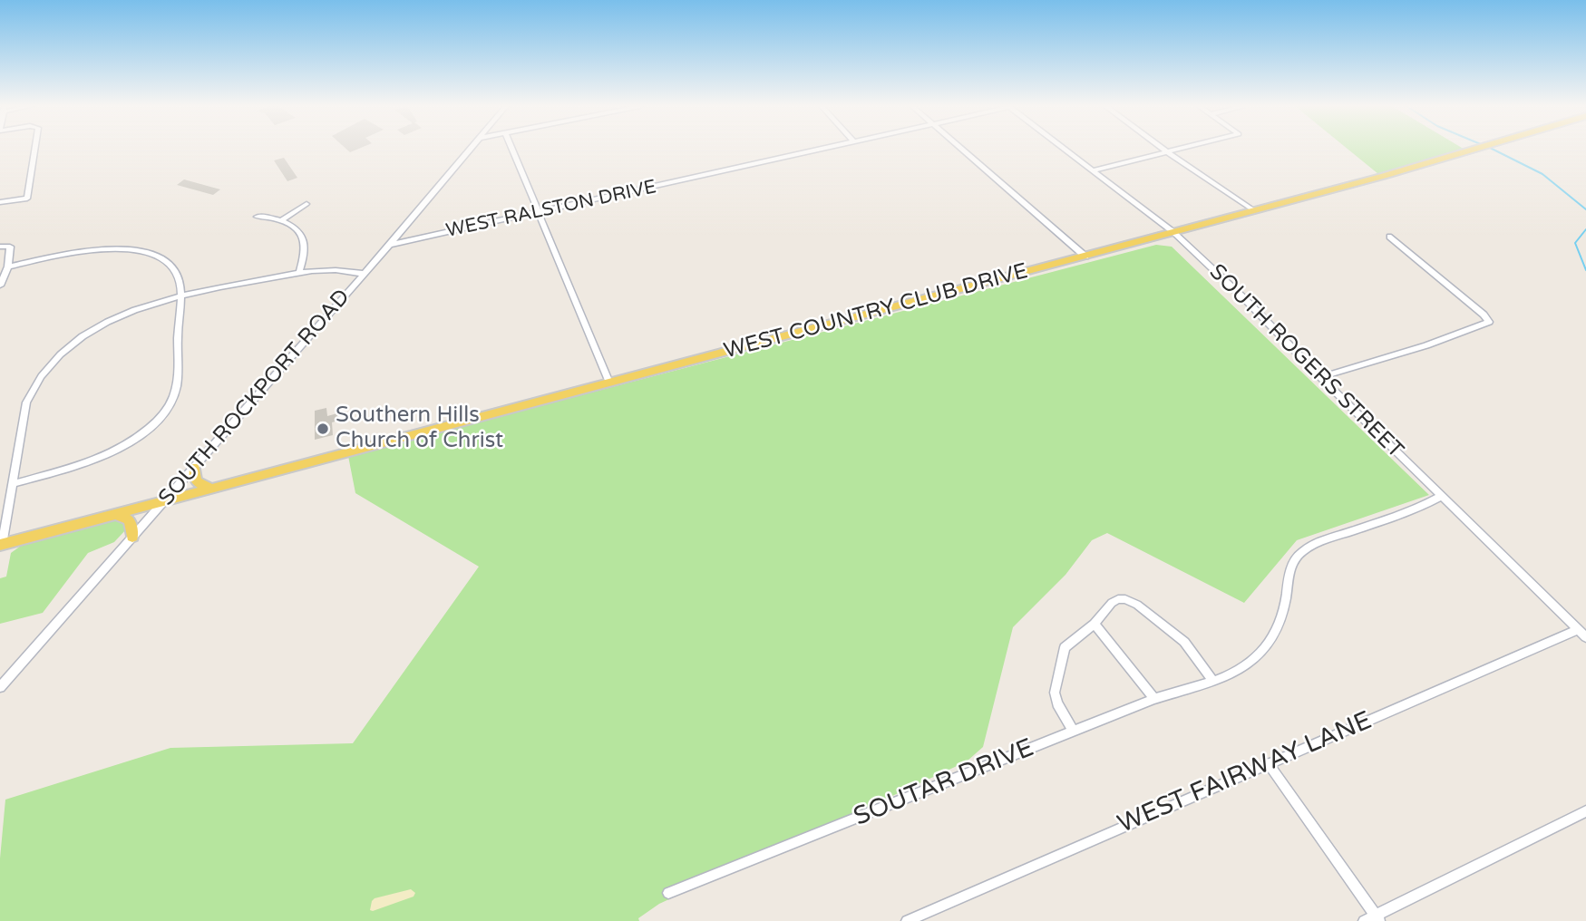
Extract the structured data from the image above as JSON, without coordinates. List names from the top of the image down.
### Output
{
  "streets": {
    "main road": ["WEST COUNTRY CLUB DRIVE"],
    "street": [
      "WEST RALSTON DRIVE",
      "SOUTH ROGERS STREET",
      "SOUTH ROCKPORT ROAD",
      "WEST FAIRWAY LANE",
      "SOUTAR DRIVE"
    ]
  },
  "crossings": [
    ["WEST RALSTON DRIVE", "SOUTH ROCKPORT ROAD"],
    ["WEST COUNTRY CLUB DRIVE", "SOUTH ROGERS STREET"],
    ["WEST COUNTRY CLUB DRIVE", "SOUTH ROCKPORT ROAD"],
    ["SOUTH ROGERS STREET", "WEST FAIRWAY LANE"],
    ["SOUTH ROGERS STREET", "SOUTAR DRIVE"]
  ],
  "places": ["Southern Hills Church of Christ"]
}
